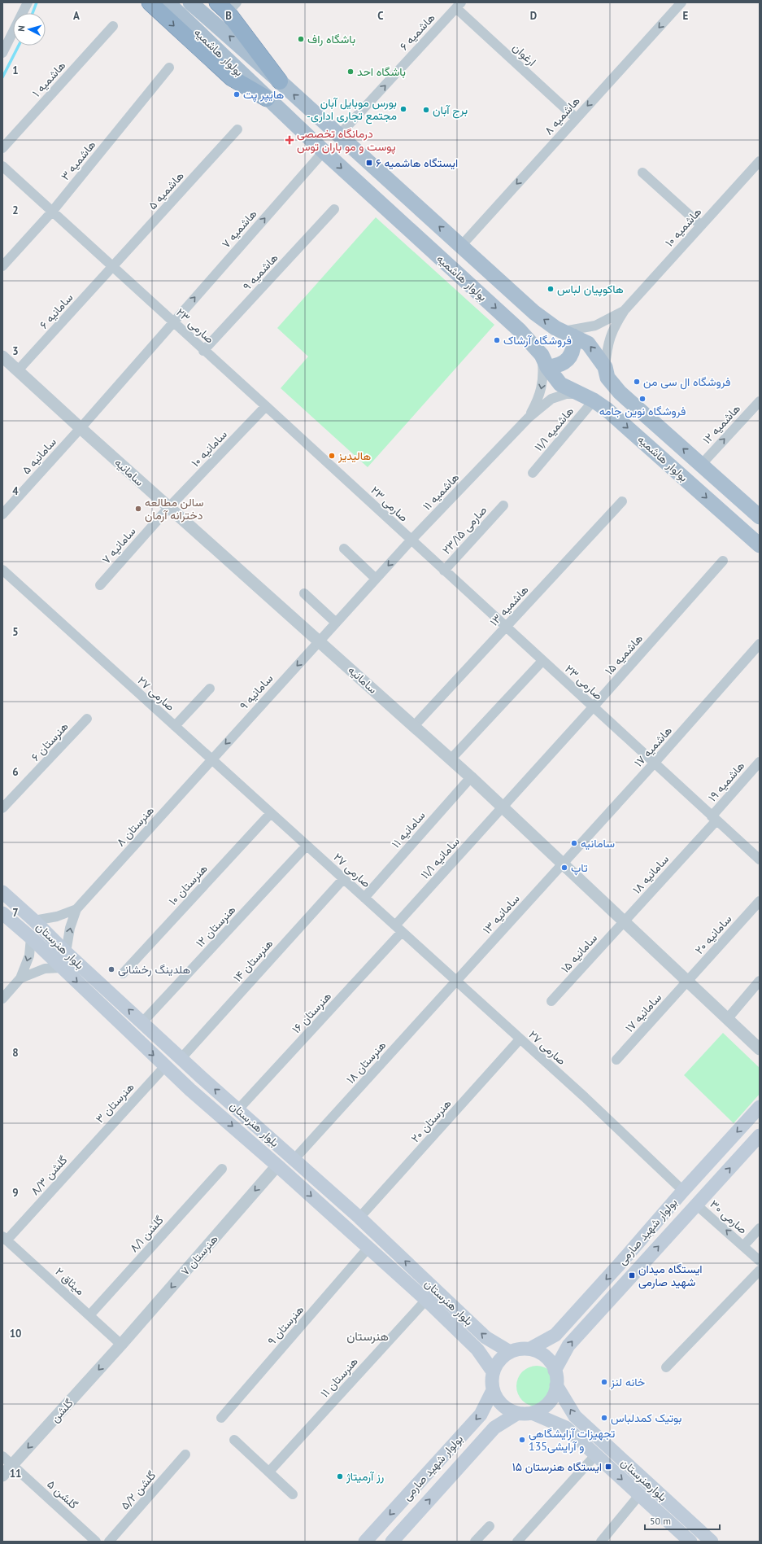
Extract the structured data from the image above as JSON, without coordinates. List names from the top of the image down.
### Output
{
  "streets": {
    "main road": [
      "بولوار هاشمیه",
      "بلوار هنرستان",
      "بولوار شهید صارمی",
      "بلوارهنرستان"
    ],
    "street": [
      "هاشمیه ۶",
      "ارغوان",
      "هاشمیه ۱",
      "هاشمیه ۸",
      "هاشمیه ۳",
      "هاشمیه ۵",
      "هاشمیه ۱۰",
      "هاشمیه ۷",
      "هاشمیه ۹",
      "سامانیه ۶",
      "صارمی ۲۳",
      "هاشمیه ۱۲",
      "هاشمیه ۱۱/۱",
      "سامانیه ۱۰",
      "سامانیه ۵",
      "سامانیه",
      "هاشمیه ۱۱",
      "صارمی ۲۳/۱۵",
      "سامانیه ۷",
      "هاشمیه ۱۳",
      "هاشمیه ۱۵",
      "سامانیه ۹",
      "صارمی ۲۷",
      "هنرستان ۶",
      "هاشمیه ۱۷",
      "هاشمیه ۱۹",
      "هنرستان ۸",
      "سامانیه ۱۱",
      "سامانیه ۱۱/۱",
      "سامانیه ۱۸",
      "هنرستان ۱۰",
      "سامانیه ۱۳",
      "هنرستان ۱۲",
      "سامانیه ۲۰",
      "سامانیه ۱۵",
      "هنرستان ۱۴",
      "هنرستان ۱۶",
      "سامانیه ۱۷",
      "هنرستان ۱۸",
      "هنرستان ۳",
      "هنرستان ۲۰",
      "گلشن ۸/۳",
      "صارمی ۳۰",
      "گلشن ۸/۱",
      "هنرستان ۷",
      "میثاق ۲",
      "هنرستان ۹",
      "هنرستان ۱۱",
      "گلشن",
      "گلشن ۵/۲",
      "گلشن ۵"
    ]
  },
  "crossings": [
    ["هاشمیه ۶", "بولوار هاشمیه"],
    ["هاشمیه ۶", "ارغوان"],
    ["بولوار هاشمیه", "هاشمیه ۸"],
    ["بولوار هاشمیه", "هاشمیه ۷"],
    ["بولوار هاشمیه", "هاشمیه ۱۲"],
    ["بولوار هاشمیه", "هاشمیه ۱۱/۱"],
    ["ارغوان", "هاشمیه ۸"],
    ["هاشمیه ۳", "صارمی ۲۳"],
    ["هاشمیه ۵", "سامانیه ۶"],
    ["هاشمیه ۵", "صارمی ۲۳"],
    ["هاشمیه ۷", "صارمی ۲۳"],
    ["هاشمیه ۷", "سامانیه ۵"],
    ["هاشمیه ۷", "سامانیه"],
    ["هاشمیه ۹", "صارمی ۲۳"],
    ["سامانیه ۶", "صارمی ۲۳"],
    ["سامانیه ۶", "سامانیه"],
    ["صارمی ۲۳", "سامانیه ۱۰"],
    ["صارمی ۲۳", "هاشمیه ۱۱"],
    ["صارمی ۲۳", "صارمی ۲۳/۱۵"],
    ["صارمی ۲۳", "هاشمیه ۱۳"],
    ["صارمی ۲۳", "هاشمیه ۱۵"],
    ["صارمی ۲۳", "هاشمیه ۱۷"],
    ["صارمی ۲۳", "هاشمیه ۱۹"],
    ["سامانیه ۱۰", "سامانیه"],
    ["سامانیه ۱۰", "سامانیه ۷"],
    ["سامانیه ۵", "سامانیه"],
    ["سامانیه", "هاشمیه ۱۱"],
    ["سامانیه", "سامانیه ۷"],
    ["سامانیه", "هاشمیه ۱۳"],
    ["سامانیه", "هاشمیه ۱۵"],
    ["سامانیه", "سامانیه ۹"],
    ["سامانیه", "هاشمیه ۱۷"],
    ["سامانیه", "سامانیه ۱۱"],
    ["سامانیه", "سامانیه ۱۱/۱"],
    ["سامانیه", "سامانیه ۱۸"],
    ["سامانیه", "سامانیه ۱۳"],
    ["سامانیه", "سامانیه ۲۰"],
    ["سامانیه", "سامانیه ۱۵"],
    ["سامانیه", "سامانیه ۱۷"],
    ["هاشمیه ۱۱", "سامانیه ۹"],
    ["هاشمیه ۱۵", "سامانیه ۱۱/۱"],
    ["سامانیه ۹", "صارمی ۲۷"],
    ["سامانیه ۹", "هنرستان ۸"],
    ["صارمی ۲۷", "هنرستان ۸"],
    ["صارمی ۲۷", "سامانیه ۱۱"],
    ["صارمی ۲۷", "سامانیه ۱۱/۱"],
    ["صارمی ۲۷", "هنرستان ۱۰"],
    ["صارمی ۲۷", "سامانیه ۱۳"],
    ["صارمی ۲۷", "هنرستان ۱۲"],
    ["صارمی ۲۷", "هنرستان ۱۴"],
    ["صارمی ۲۷", "هنرستان ۱۶"],
    ["صارمی ۲۷", "هنرستان ۱۸"],
    ["صارمی ۲۷", "هنرستان ۲۰"],
    ["صارمی ۲۷", "بولوار شهید صارمی"],
    ["هاشمیه ۱۷", "سامانیه ۱۳"],
    ["هاشمیه ۱۹", "سامانیه ۱۸"],
    ["هنرستان ۸", "بلوار هنرستان"],
    ["سامانیه ۱۱/۱", "هنرستان ۱۶"],
    ["سامانیه ۱۸", "سامانیه ۱۵"],
    ["سامانیه ۱۳", "هنرستان ۱۸"],
    ["هنرستان ۱۲", "بلوار هنرستان"],
    ["سامانیه ۲۰", "سامانیه ۱۷"],
    ["بلوار هنرستان", "هنرستان ۱۴"],
    ["بلوار هنرستان", "هنرستان ۱۶"],
    ["بلوار هنرستان", "هنرستان ۱۸"],
    ["بلوار هنرستان", "هنرستان ۳"],
    ["بلوار هنرستان", "هنرستان ۲۰"],
    ["بلوار هنرستان", "بولوار شهید صارمی"],
    ["بلوار هنرستان", "هنرستان ۷"],
    ["بلوار هنرستان", "هنرستان ۹"],
    ["بلوار هنرستان", "هنرستان ۱۱"],
    ["بلوار هنرستان", "بلوارهنرستان"],
    ["هنرستان ۳", "گلشن ۸/۳"],
    ["گلشن ۸/۳", "میثاق ۲"],
    ["صارمی ۳۰", "بولوار شهید صارمی"],
    ["بولوار شهید صارمی", "بلوارهنرستان"],
    ["گلشن ۸/۱", "میثاق ۲"],
    ["هنرستان ۷", "میثاق ۲"],
    ["هنرستان ۷", "گلشن"],
    ["میثاق ۲", "گلشن"],
    ["گلشن", "گلشن ۵"]
  ],
  "one_way": [
    "هاشمیه ۶",
    "هاشمیه ۸",
    "هاشمیه ۷",
    "هاشمیه ۱۲",
    "صارمی ۳۰",
    "هنرستان ۷",
    "گلشن"
  ],
  "districts": ["هنرستان"],
  "places": {
    "other": [
      "باشگاه راف",
      "باشگاه احد",
      "هایپر پت",
      "بورس موبایل آبان -مجتمع تجاری اداری",
      "برج آبان",
      "هاکوپیان لباس",
      "فروشگاه آرشاک",
      "فروشگاه ال سی من",
      "فروشگاه نوین جامه",
      "هالیدیز",
      "سالن مطالعه دخترانه آرمان",
      "سامانیه",
      "تاپ",
      "هلدینگ رخشانی",
      "خانه لنز",
      "بوتیک کمدلباس",
      "تجهیزات آرایشگاهی و آرایشی135",
      "رز آرمیتاژ"
    ],
    "health": ["درمانگاه تخصصی پوست و مو باران توس"],
    "transit": ["ایستگاه هاشمیه ۶", "ایستگاه میدان شهید صارمی", "ایستگاه هنرستان ۱۵"]
  },
  "scale_bar": "50 m",
  "north": "left",
  "grid": {
    "columns": [
      "A",
      "B",
      "C",
      "D",
      "E"
    ],
    "rows": [
      "1",
      "2",
      "3",
      "4",
      "5",
      "6",
      "7",
      "8",
      "9",
      "10",
      "11"
    ]
  }
}
